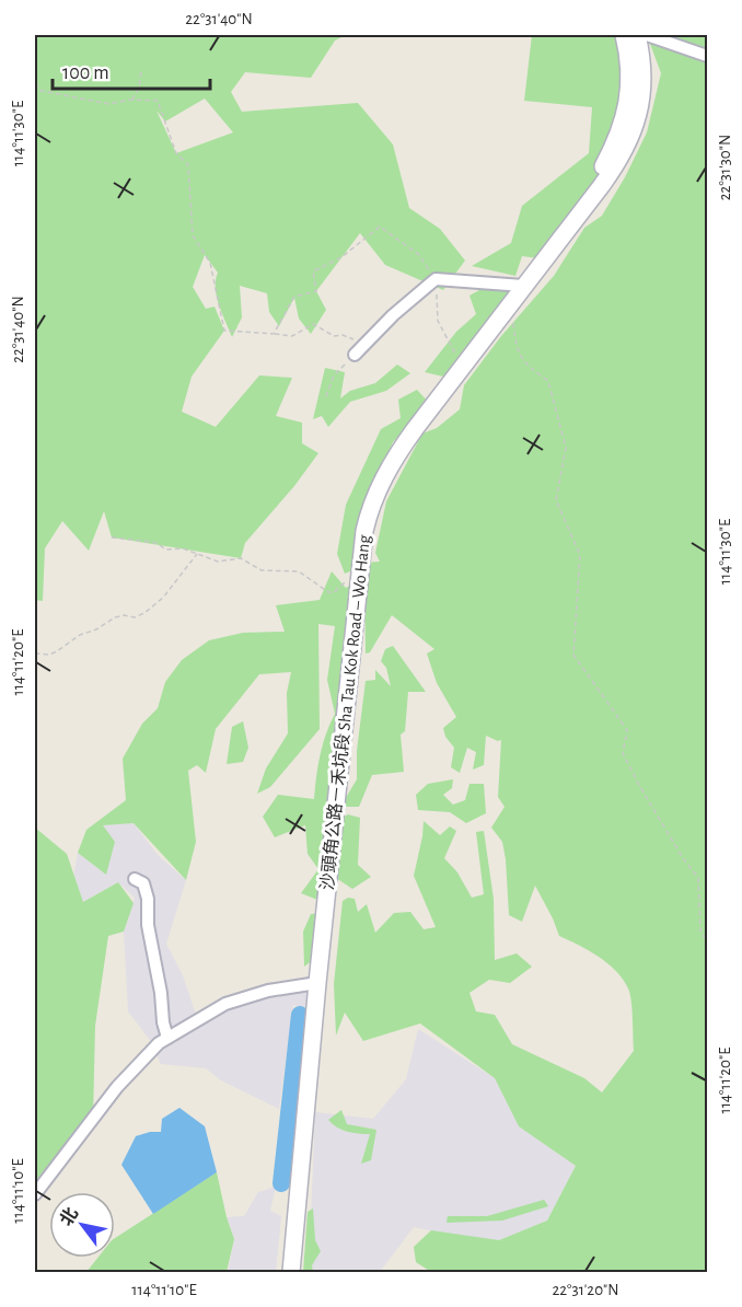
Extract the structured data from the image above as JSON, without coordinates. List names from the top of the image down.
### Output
{
  "streets": {
    "main road": ["沙頭角公路－禾坑段 Sha Tau Kok Road – Wo Hang"]
  },
  "scale_bar": "100 m",
  "north": "top left",
  "coordinates": [
    "22°31'40\"N",
    "114°11'30\"E",
    "22°31'30\"N",
    "114°11'20\"E",
    "114°11'10\"E",
    "22°31'20\"N"
  ]
}
